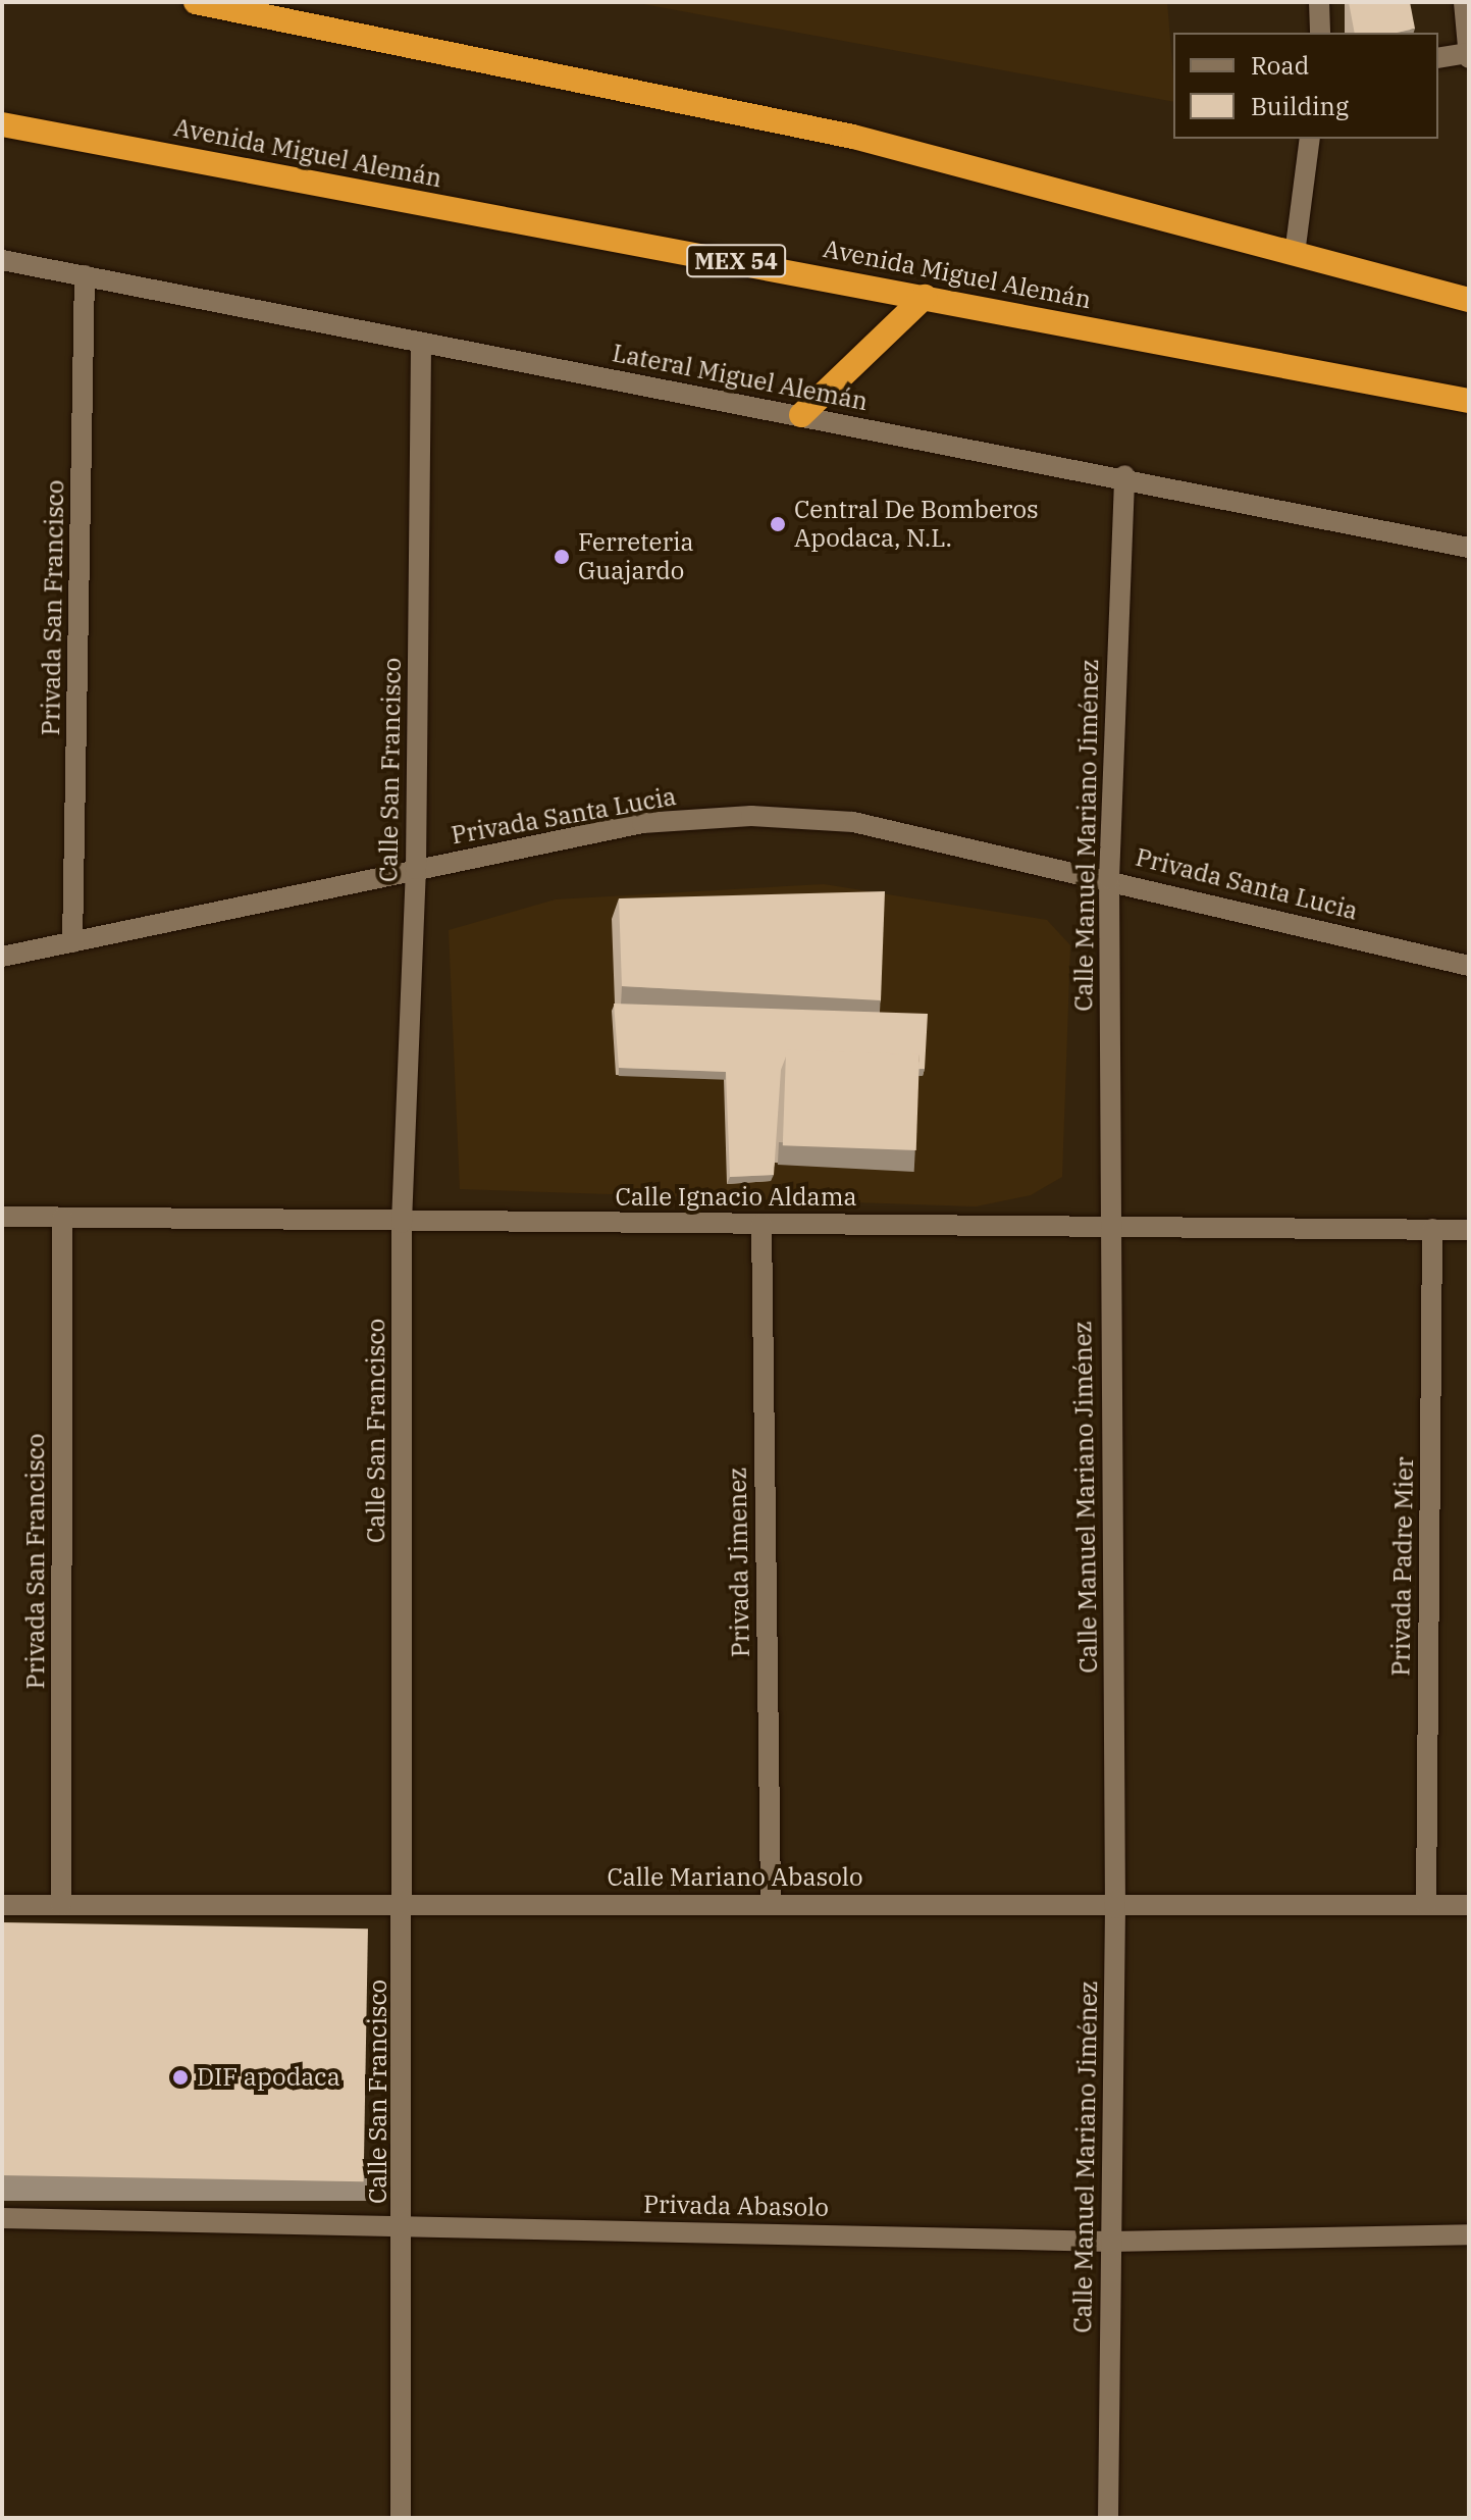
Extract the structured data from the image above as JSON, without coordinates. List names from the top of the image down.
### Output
{
  "streets": {
    "highway": ["Avenida Miguel Alemán", "MEX 54"],
    "street": [
      "Lateral Miguel Alemán",
      "Privada San Francisco",
      "Calle San Francisco",
      "Privada Santa Lucia",
      "Calle Manuel Mariano Jiménez",
      "Calle Ignacio Aldama",
      "Privada Jimenez",
      "Privada Padre Mier",
      "Calle Mariano Abasolo",
      "Privada Abasolo"
    ]
  },
  "crossings": [
    ["Lateral Miguel Alemán", "Privada San Francisco"],
    ["Lateral Miguel Alemán", "Calle San Francisco"],
    ["Lateral Miguel Alemán", "Calle Manuel Mariano Jiménez"],
    ["Privada San Francisco", "Privada Santa Lucia"],
    ["Privada San Francisco", "Calle Ignacio Aldama"],
    ["Privada San Francisco", "Calle Mariano Abasolo"],
    ["Calle San Francisco", "Privada Santa Lucia"],
    ["Calle San Francisco", "Calle Ignacio Aldama"],
    ["Calle San Francisco", "Calle Mariano Abasolo"],
    ["Calle San Francisco", "Privada Abasolo"],
    ["Privada Santa Lucia", "Calle Manuel Mariano Jiménez"],
    ["Calle Manuel Mariano Jiménez", "Calle Ignacio Aldama"],
    ["Calle Manuel Mariano Jiménez", "Calle Mariano Abasolo"],
    ["Calle Manuel Mariano Jiménez", "Privada Abasolo"],
    ["Calle Ignacio Aldama", "Privada Jimenez"],
    ["Calle Ignacio Aldama", "Privada Padre Mier"],
    ["Privada Jimenez", "Calle Mariano Abasolo"],
    ["Privada Padre Mier", "Calle Mariano Abasolo"]
  ],
  "places": ["Central De Bomberos Apodaca, N.L.", "Ferreteria Guajardo", "DIF apodaca"],
  "legend": ["Road", "Building"]
}
